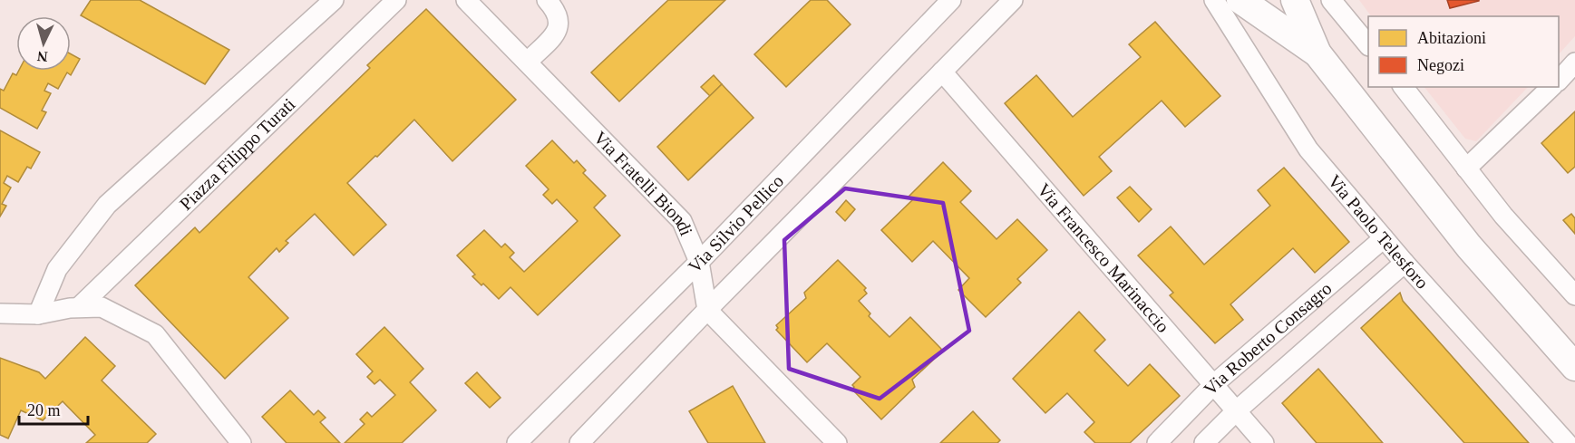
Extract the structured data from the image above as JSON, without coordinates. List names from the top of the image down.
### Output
{
  "streets": {
    "street": [
      "Piazza Filippo Turati",
      "Via Fratelli Biondi",
      "Via Silvio Pellico",
      "Via Paolo Telesforo",
      "Via Francesco Marinaccio",
      "Via Roberto Consagro"
    ]
  },
  "crossings": [
    ["Via Fratelli Biondi", "Via Silvio Pellico"],
    ["Via Paolo Telesforo", "Via Roberto Consagro"],
    ["Via Francesco Marinaccio", "Via Roberto Consagro"]
  ],
  "legend": ["Abitazioni", "Negozi"],
  "scale_bar": "20 m",
  "north": "bottom"
}
